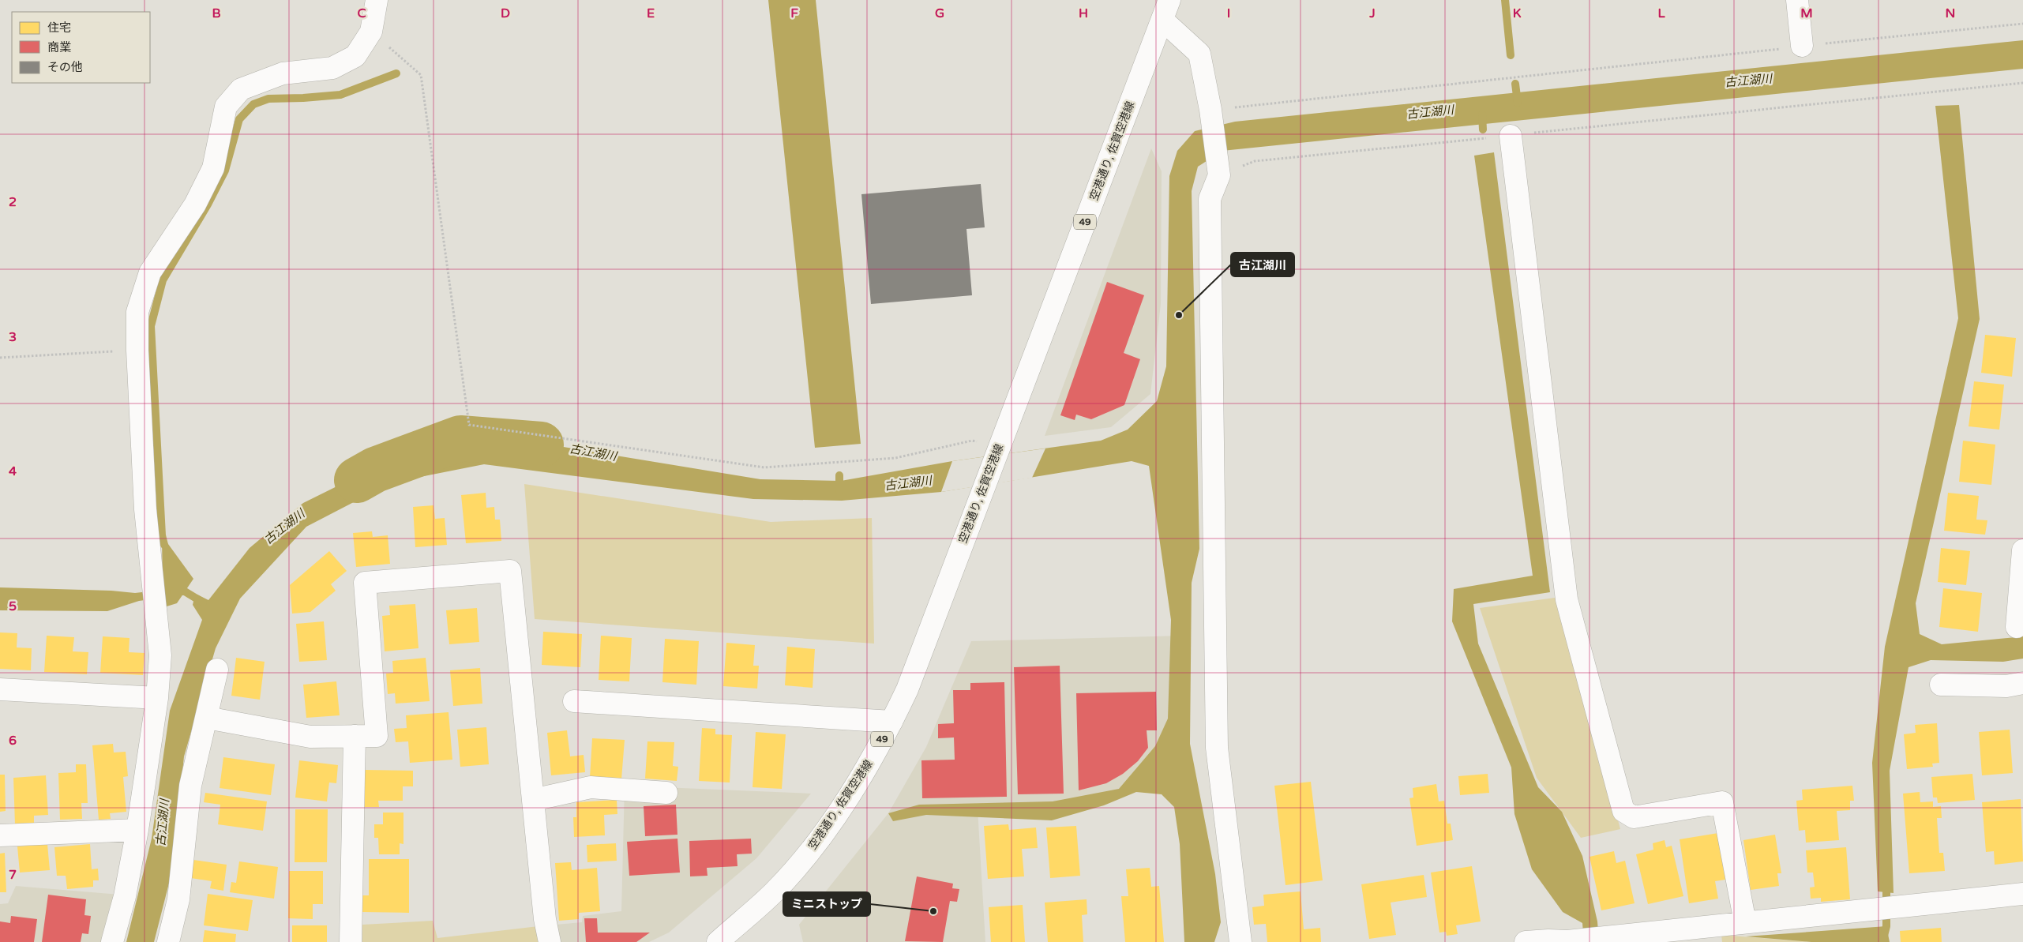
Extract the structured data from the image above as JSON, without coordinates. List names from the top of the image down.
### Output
{
  "streets": {
    "street": ["空港通り, 佐賀空港線", "49"]
  },
  "water": ["古江湖川"],
  "places": ["古江湖川", "ミニストップ"],
  "legend": ["住宅", "商業", "その他"],
  "grid": {
    "columns": [
      "B",
      "C",
      "D",
      "E",
      "F",
      "G",
      "H",
      "I",
      "J",
      "K",
      "L",
      "M",
      "N"
    ],
    "rows": [
      "2",
      "3",
      "4",
      "5",
      "6",
      "7"
    ]
  }
}
